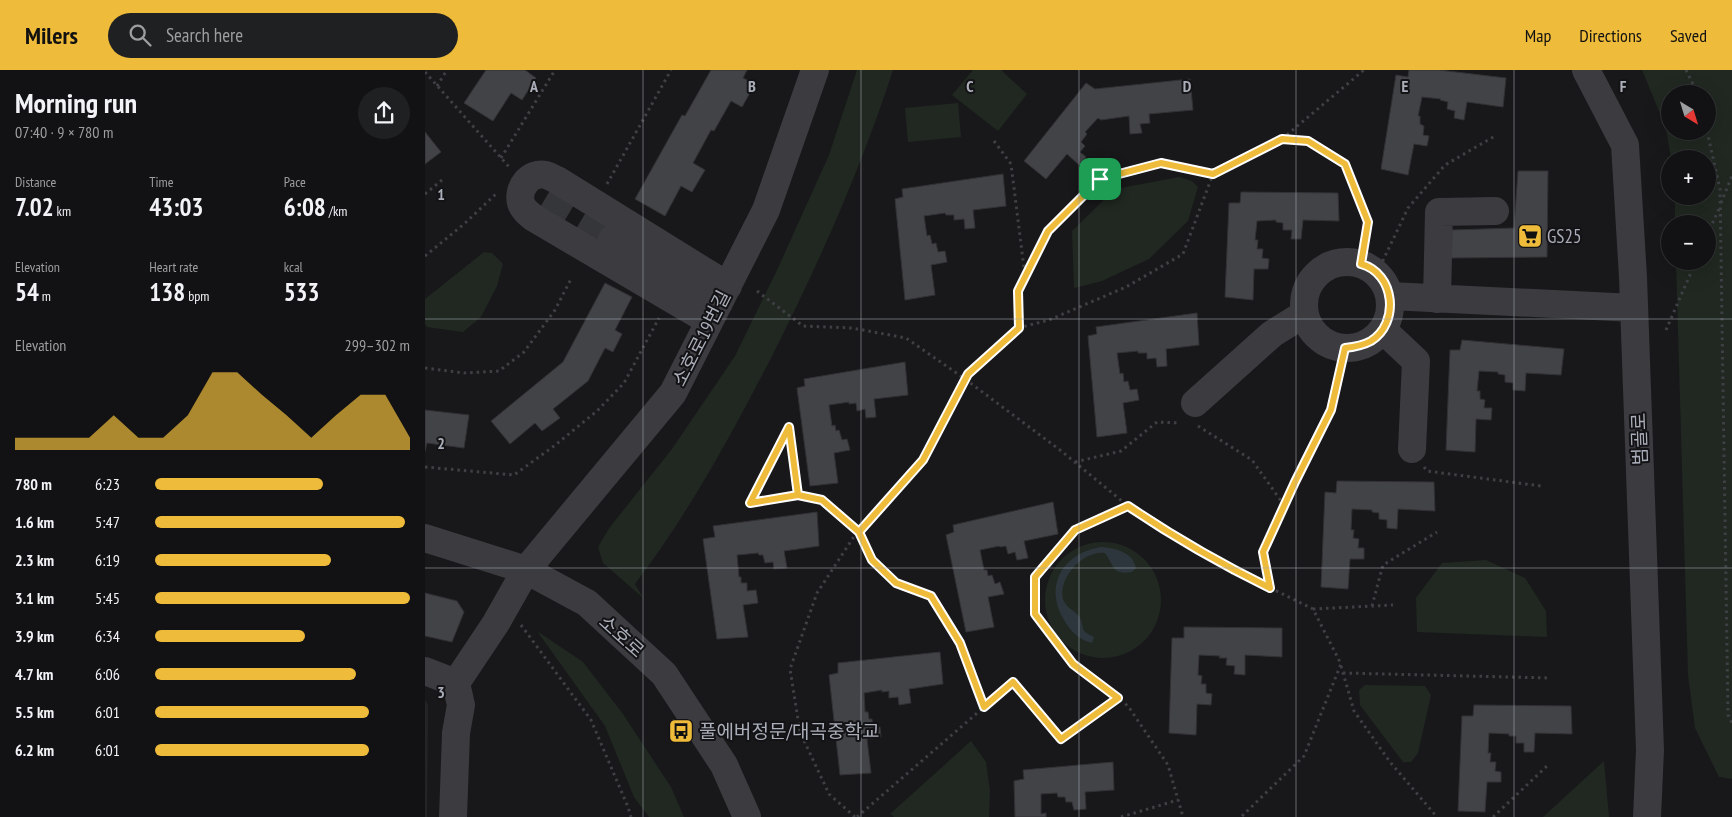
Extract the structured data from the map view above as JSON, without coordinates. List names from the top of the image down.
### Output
{
  "streets": {
    "street": ["소호로19번길", "범골로", "소호로"]
  },
  "crossings": [
    ["소호로19번길", "소호로"]
  ],
  "places": {
    "supermarket": ["GS25"],
    "bus stop": ["풀에버정문/대곡중학교"]
  },
  "north": "bottom right",
  "page": {
    "header": "Milers",
    "search": "Search here",
    "nav": ["Map", "Directions", "Saved"],
    "heading": ["Morning run", "07:40 · 9 × 780 m"],
    "map_buttons": ["+", "−"],
    "stats": [
      ["Distance", "7.02 km"],
      ["Time", "43:03"],
      ["Pace", "6:08 /km"],
      ["Elevation", "54 m"],
      ["Heart rate", "138 bpm"],
      ["kcal", "533"]
    ],
    "chart": ["Elevation", "299–302 m"],
    "list": [
      {
        "name": "780 m",
        "note": "6:23"
      },
      {
        "name": "1.6 km",
        "note": "5:47"
      },
      {
        "name": "2.3 km",
        "note": "6:19"
      },
      {
        "name": "3.1 km",
        "note": "5:45"
      },
      {
        "name": "3.9 km",
        "note": "6:34"
      },
      {
        "name": "4.7 km",
        "note": "6:06"
      },
      {
        "name": "5.5 km",
        "note": "6:01"
      },
      {
        "name": "6.2 km",
        "note": "6:01"
      }
    ]
  },
  "grid": {
    "columns": [
      "A",
      "B",
      "C",
      "D",
      "E",
      "F"
    ],
    "rows": ["1", "2", "3"]
  }
}
